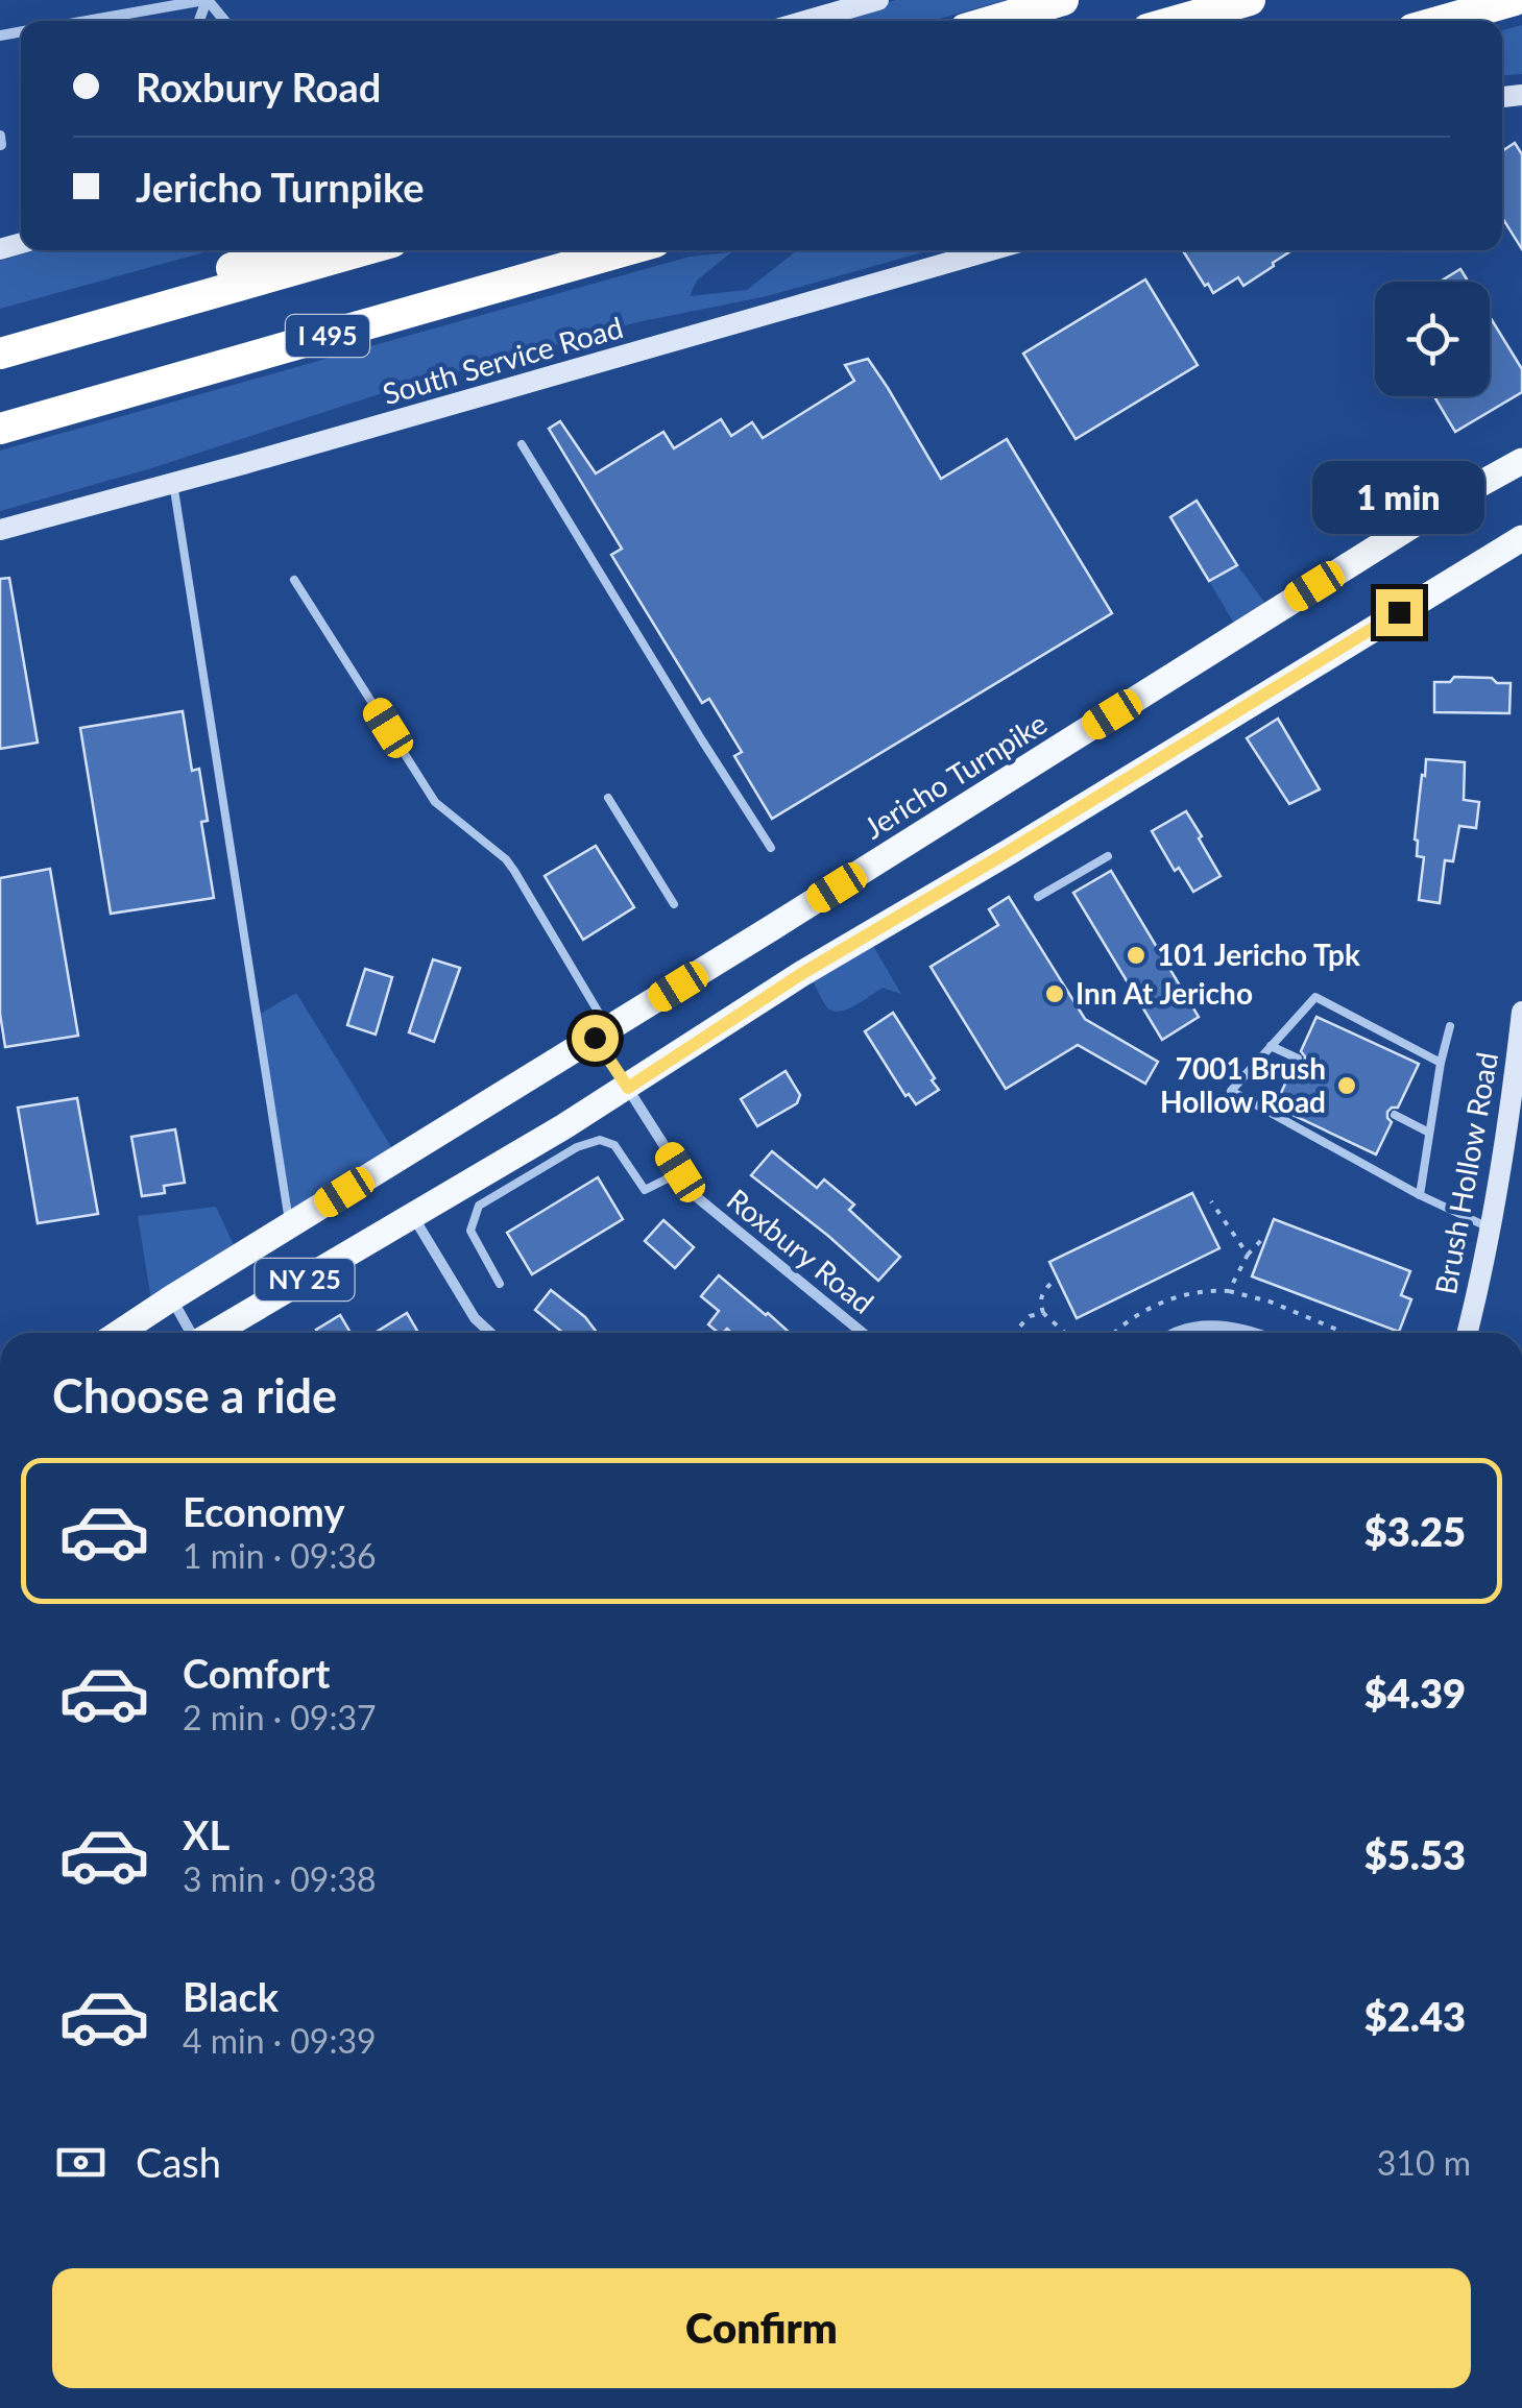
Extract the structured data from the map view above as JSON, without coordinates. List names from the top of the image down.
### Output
{
  "streets": {
    "highway": ["I 495"],
    "main road": [
      "South Service Road",
      "Jericho Turnpike",
      "Brush Hollow Road",
      "NY 25"
    ],
    "street": ["Roxbury Road"]
  },
  "crossings": [
    ["Jericho Turnpike", "Roxbury Road"],
    ["Roxbury Road", "NY 25"]
  ],
  "places": ["101 Jericho Tpk", "Inn At Jericho", "7001 Brush Hollow Road"],
  "page": {
    "banner": ["Roxbury Road", "Jericho Turnpike"],
    "bubble": "1 min",
    "heading": "Choose a ride",
    "list": [
      {
        "name": "Economy",
        "note": "1 min · 09:36",
        "value": "$3.25"
      },
      {
        "name": "Comfort",
        "note": "2 min · 09:37",
        "value": "$4.39"
      },
      {
        "name": "XL",
        "note": "3 min · 09:38",
        "value": "$5.53"
      },
      {
        "name": "Black",
        "note": "4 min · 09:39",
        "value": "$2.43"
      }
    ],
    "pay": ["Cash", "310 m"],
    "buttons": "Confirm"
  }
}
